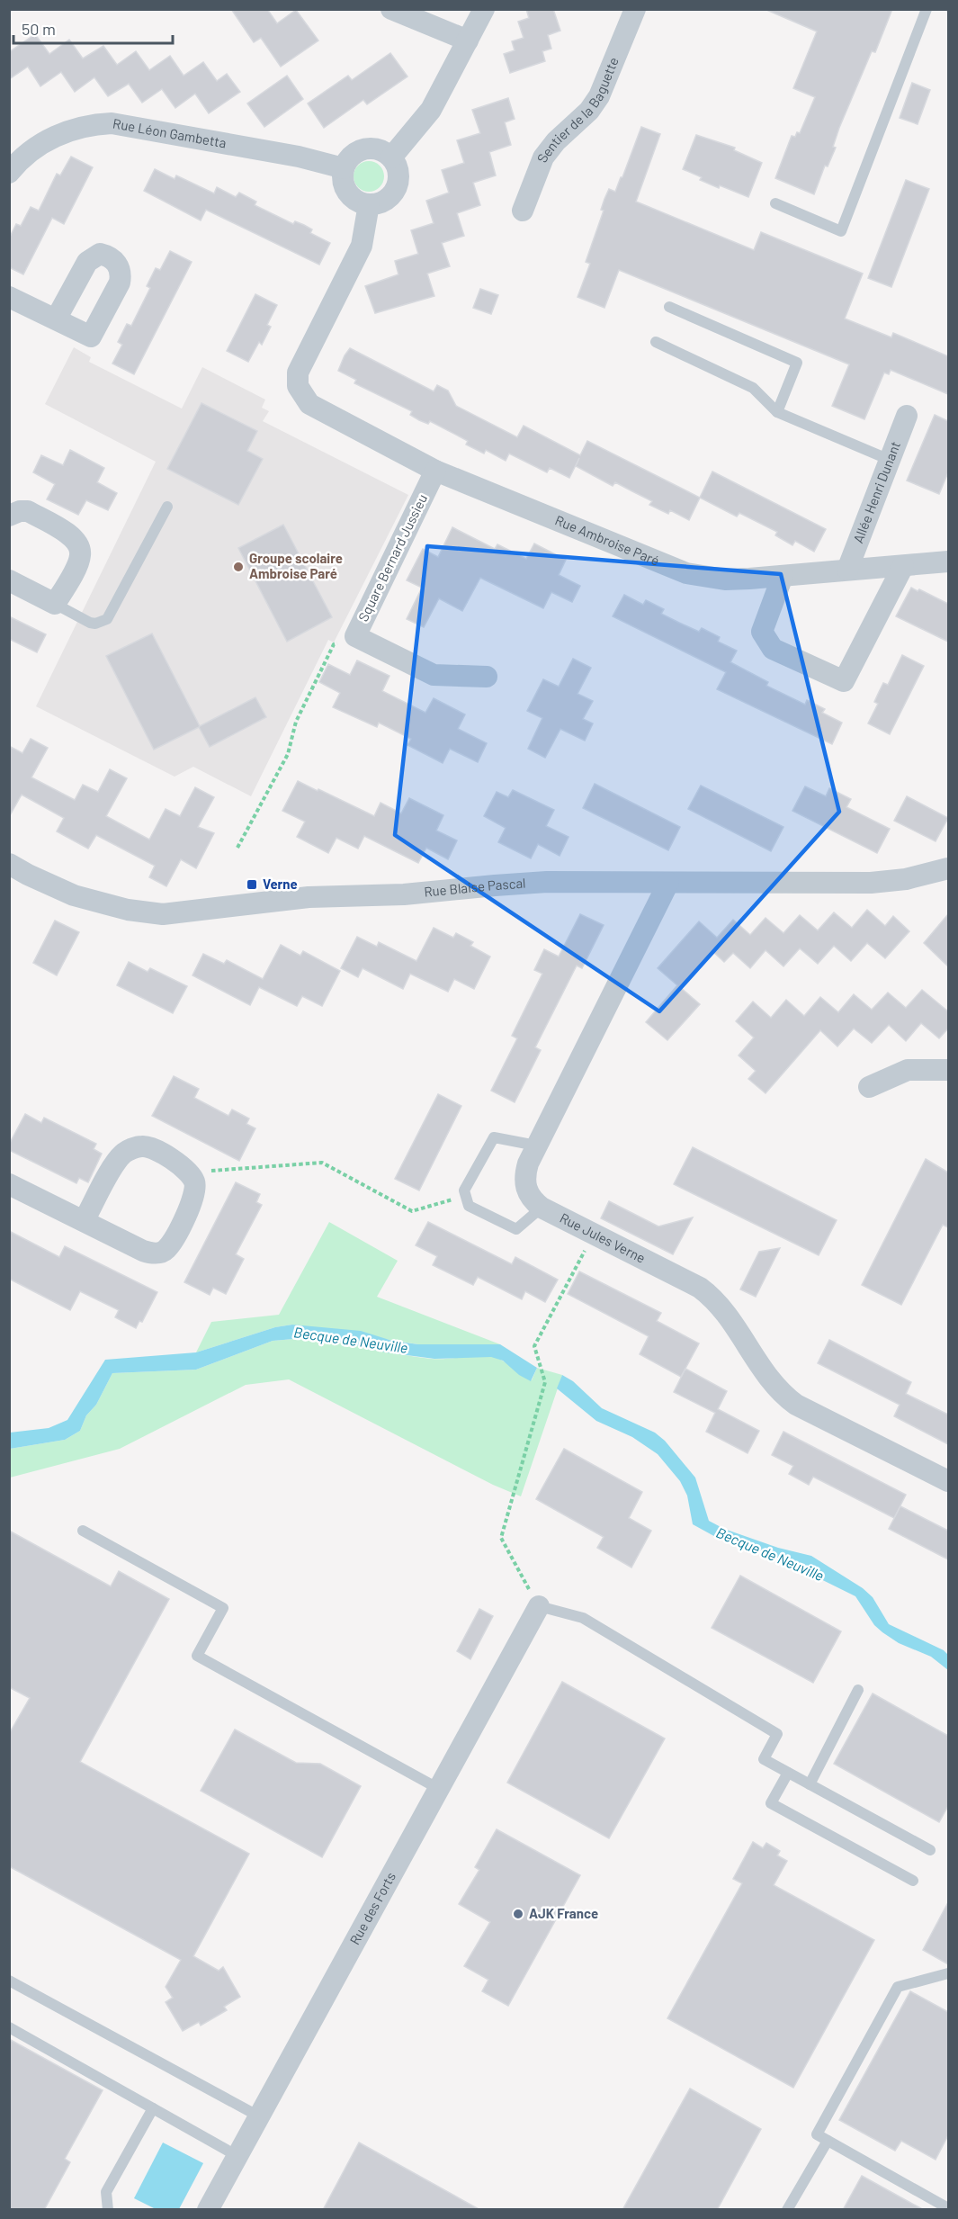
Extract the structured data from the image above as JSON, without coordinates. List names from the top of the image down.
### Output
{
  "streets": {
    "street": [
      "Sentier de la Baguette",
      "Rue Léon Gambetta",
      "Allée Henri Dunant",
      "Rue Ambroise Paré",
      "Square Bernard Jussieu",
      "Rue Blaise Pascal",
      "Rue Jules Verne",
      "Rue des Forts"
    ]
  },
  "crossings": [
    ["Rue Léon Gambetta", "Rue Ambroise Paré"],
    ["Allée Henri Dunant", "Rue Ambroise Paré"],
    ["Rue Ambroise Paré", "Square Bernard Jussieu"],
    ["Rue Blaise Pascal", "Rue Jules Verne"]
  ],
  "water": ["Becque de Neuville"],
  "places": {
    "other": ["Groupe scolaire Ambroise Paré", "AJK France"],
    "transit": ["Verne"]
  },
  "scale_bar": "50 m"
}
